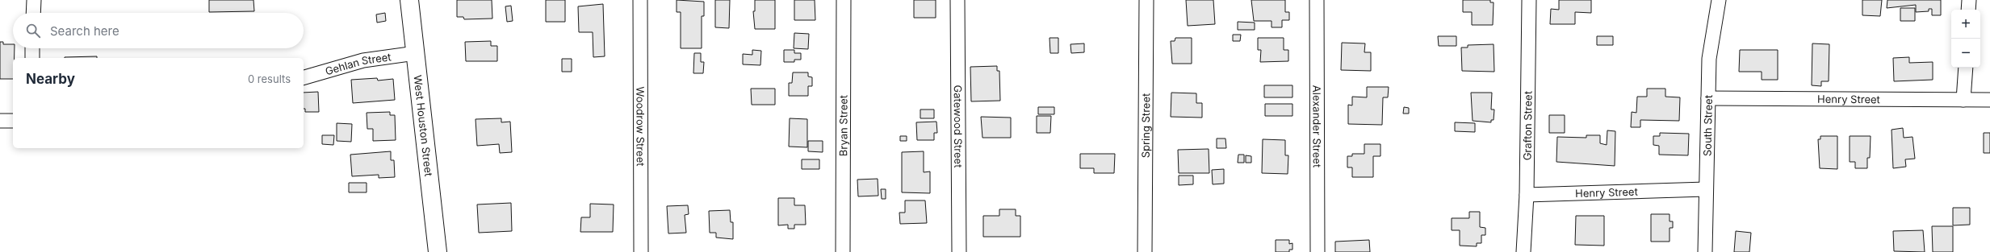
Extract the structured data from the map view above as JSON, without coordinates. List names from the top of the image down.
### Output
{
  "streets": {
    "main road": ["West Houston Street"],
    "street": [
      "Gehlan Street",
      "Henry Street",
      "Woodrow Street",
      "Bryan Street",
      "Gatewood Street",
      "Spring Street",
      "Alexander Street",
      "South Street",
      "Grafton Street"
    ]
  },
  "crossings": [
    ["Gehlan Street", "West Houston Street"],
    ["Henry Street", "South Street"],
    ["Henry Street", "Grafton Street"]
  ],
  "page": {
    "map_buttons": ["+", "−"],
    "search": "Search here",
    "heading": ["Nearby", "0 results"]
  }
}
